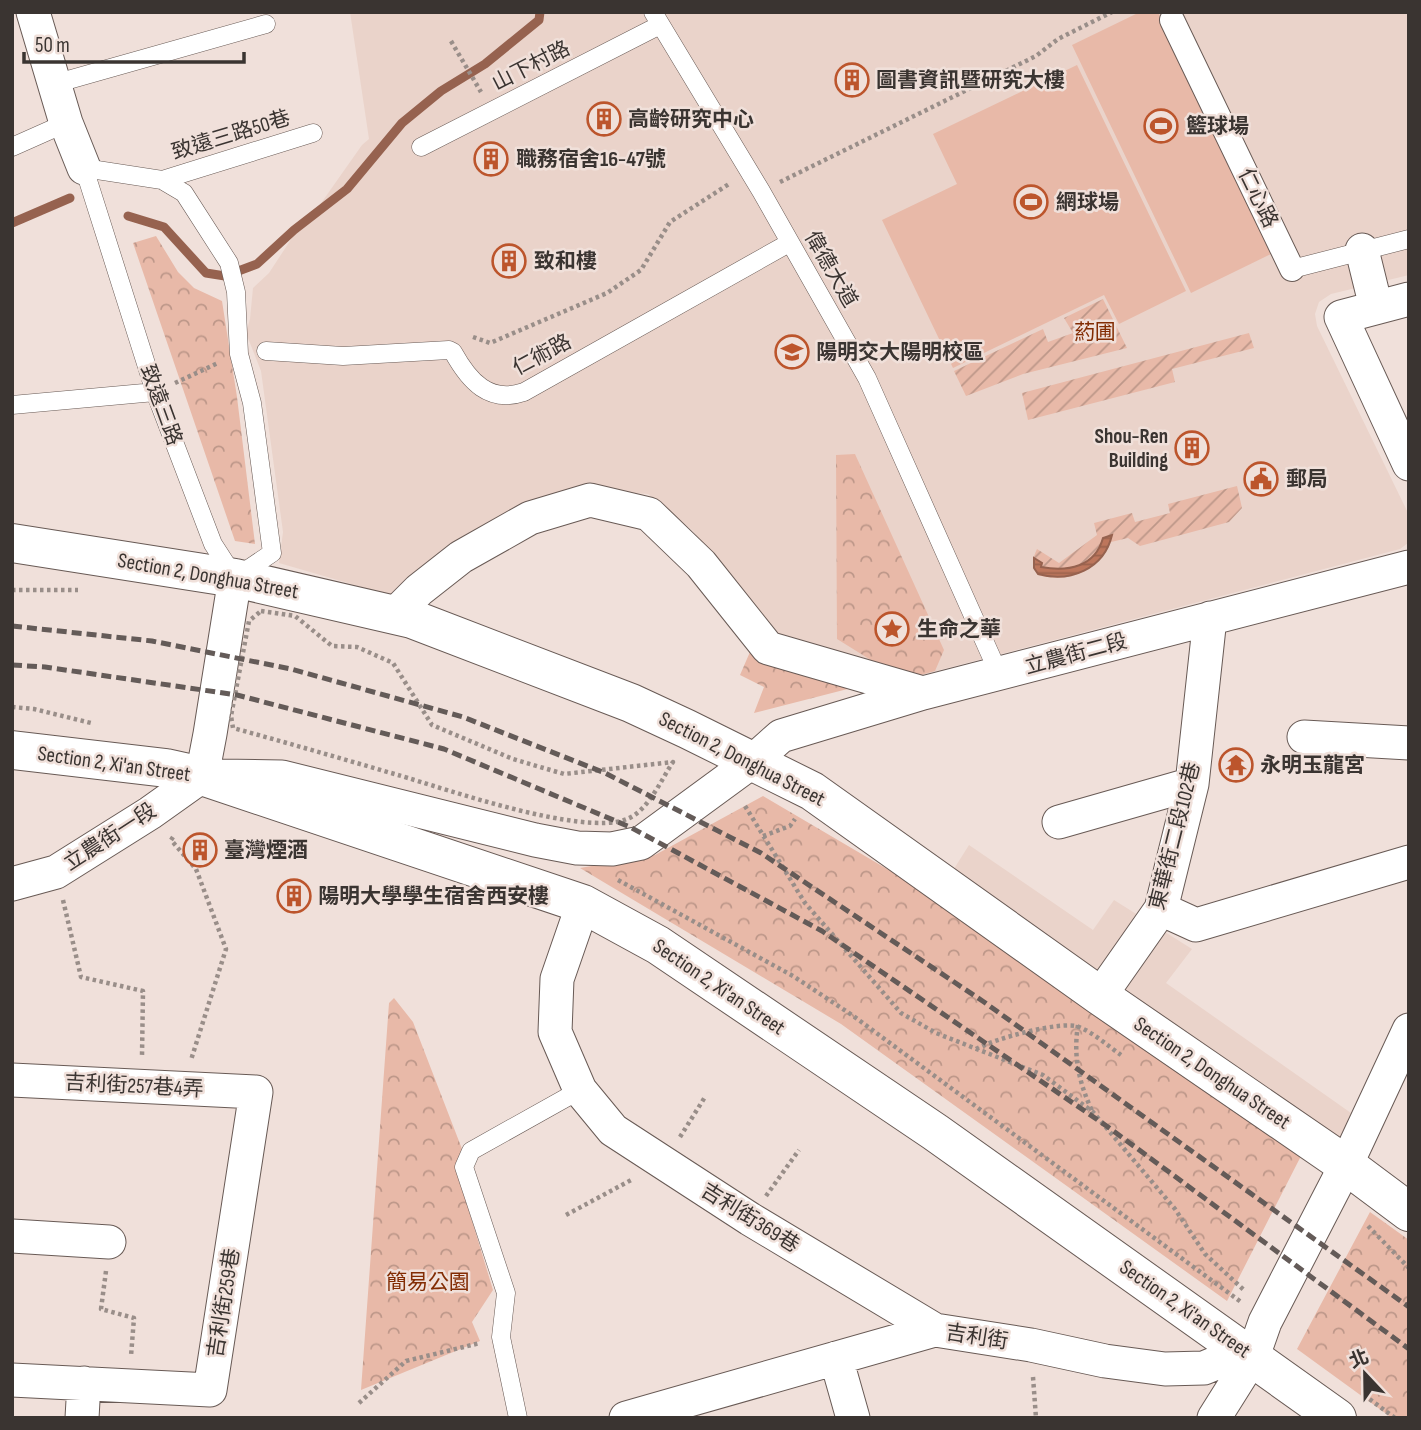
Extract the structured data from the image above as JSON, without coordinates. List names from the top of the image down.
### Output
{
  "streets": {
    "street": [
      "仁心路",
      "Section 2, Donghua Street",
      "立農街二段",
      "Section 2, Xi'an Street",
      "東華街二段102巷",
      "立農街一段",
      "吉利街257巷4弄",
      "吉利街369巷",
      "吉利街259巷",
      "吉利街"
    ],
    "lane": [
      "山下村路",
      "致遠三路50巷",
      "偉德大道",
      "仁術路",
      "致遠三路"
    ]
  },
  "crossings": [
    ["山下村路", "偉德大道"],
    ["偉德大道", "仁術路"],
    ["偉德大道", "立農街二段"],
    ["致遠三路", "Section 2, Donghua Street"],
    ["Section 2, Donghua Street", "立農街二段"],
    ["Section 2, Donghua Street", "東華街二段102巷"],
    ["立農街二段", "Section 2, Xi'an Street"],
    ["立農街二段", "東華街二段102巷"],
    ["立農街二段", "立農街一段"],
    ["Section 2, Xi'an Street", "立農街一段"],
    ["Section 2, Xi'an Street", "吉利街369巷"],
    ["Section 2, Xi'an Street", "吉利街"],
    ["吉利街257巷4弄", "吉利街259巷"],
    ["吉利街369巷", "吉利街"]
  ],
  "parks": ["葯圃", "簡易公園"],
  "places": {
    "building": [
      "圖書資訊暨研究大樓",
      "高齡研究中心",
      "職務宿舍16-47號",
      "致和樓",
      "Shou-Ren Building",
      "臺灣煙酒",
      "陽明大學學生宿舍西安樓"
    ],
    "sports": ["籃球場", "網球場"],
    "school or university": ["陽明交大陽明校區"],
    "public building": ["郵局"],
    "place": ["生命之華"],
    "temple": ["永明玉龍宮"]
  },
  "scale_bar": "50 m",
  "north": "top"
}
